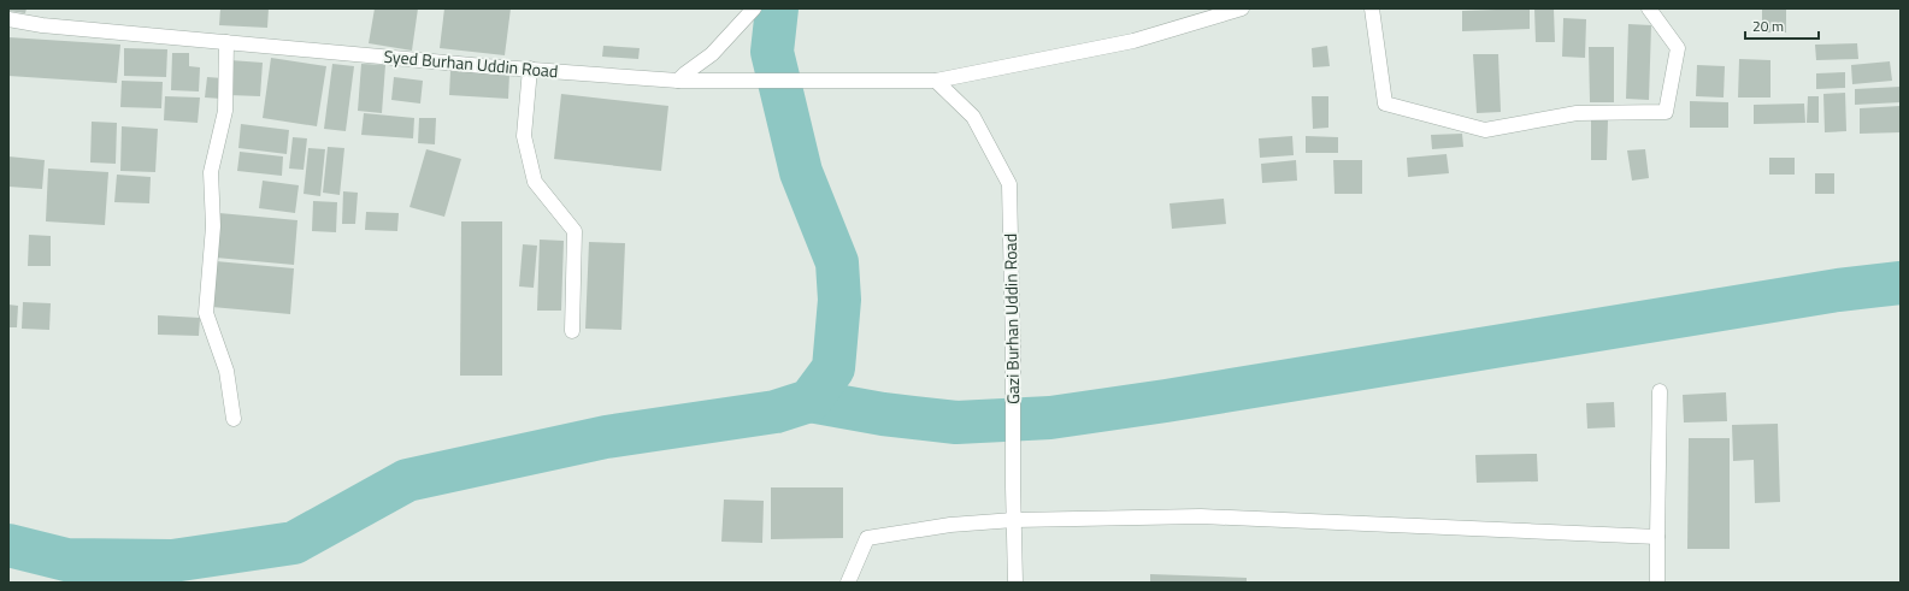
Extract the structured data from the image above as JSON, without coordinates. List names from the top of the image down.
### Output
{
  "streets": {
    "street": ["Syed Burhan Uddin Road", "Gazi Burhan Uddin Road"]
  },
  "crossings": [
    ["Syed Burhan Uddin Road", "Gazi Burhan Uddin Road"]
  ],
  "scale_bar": "20 m"
}
